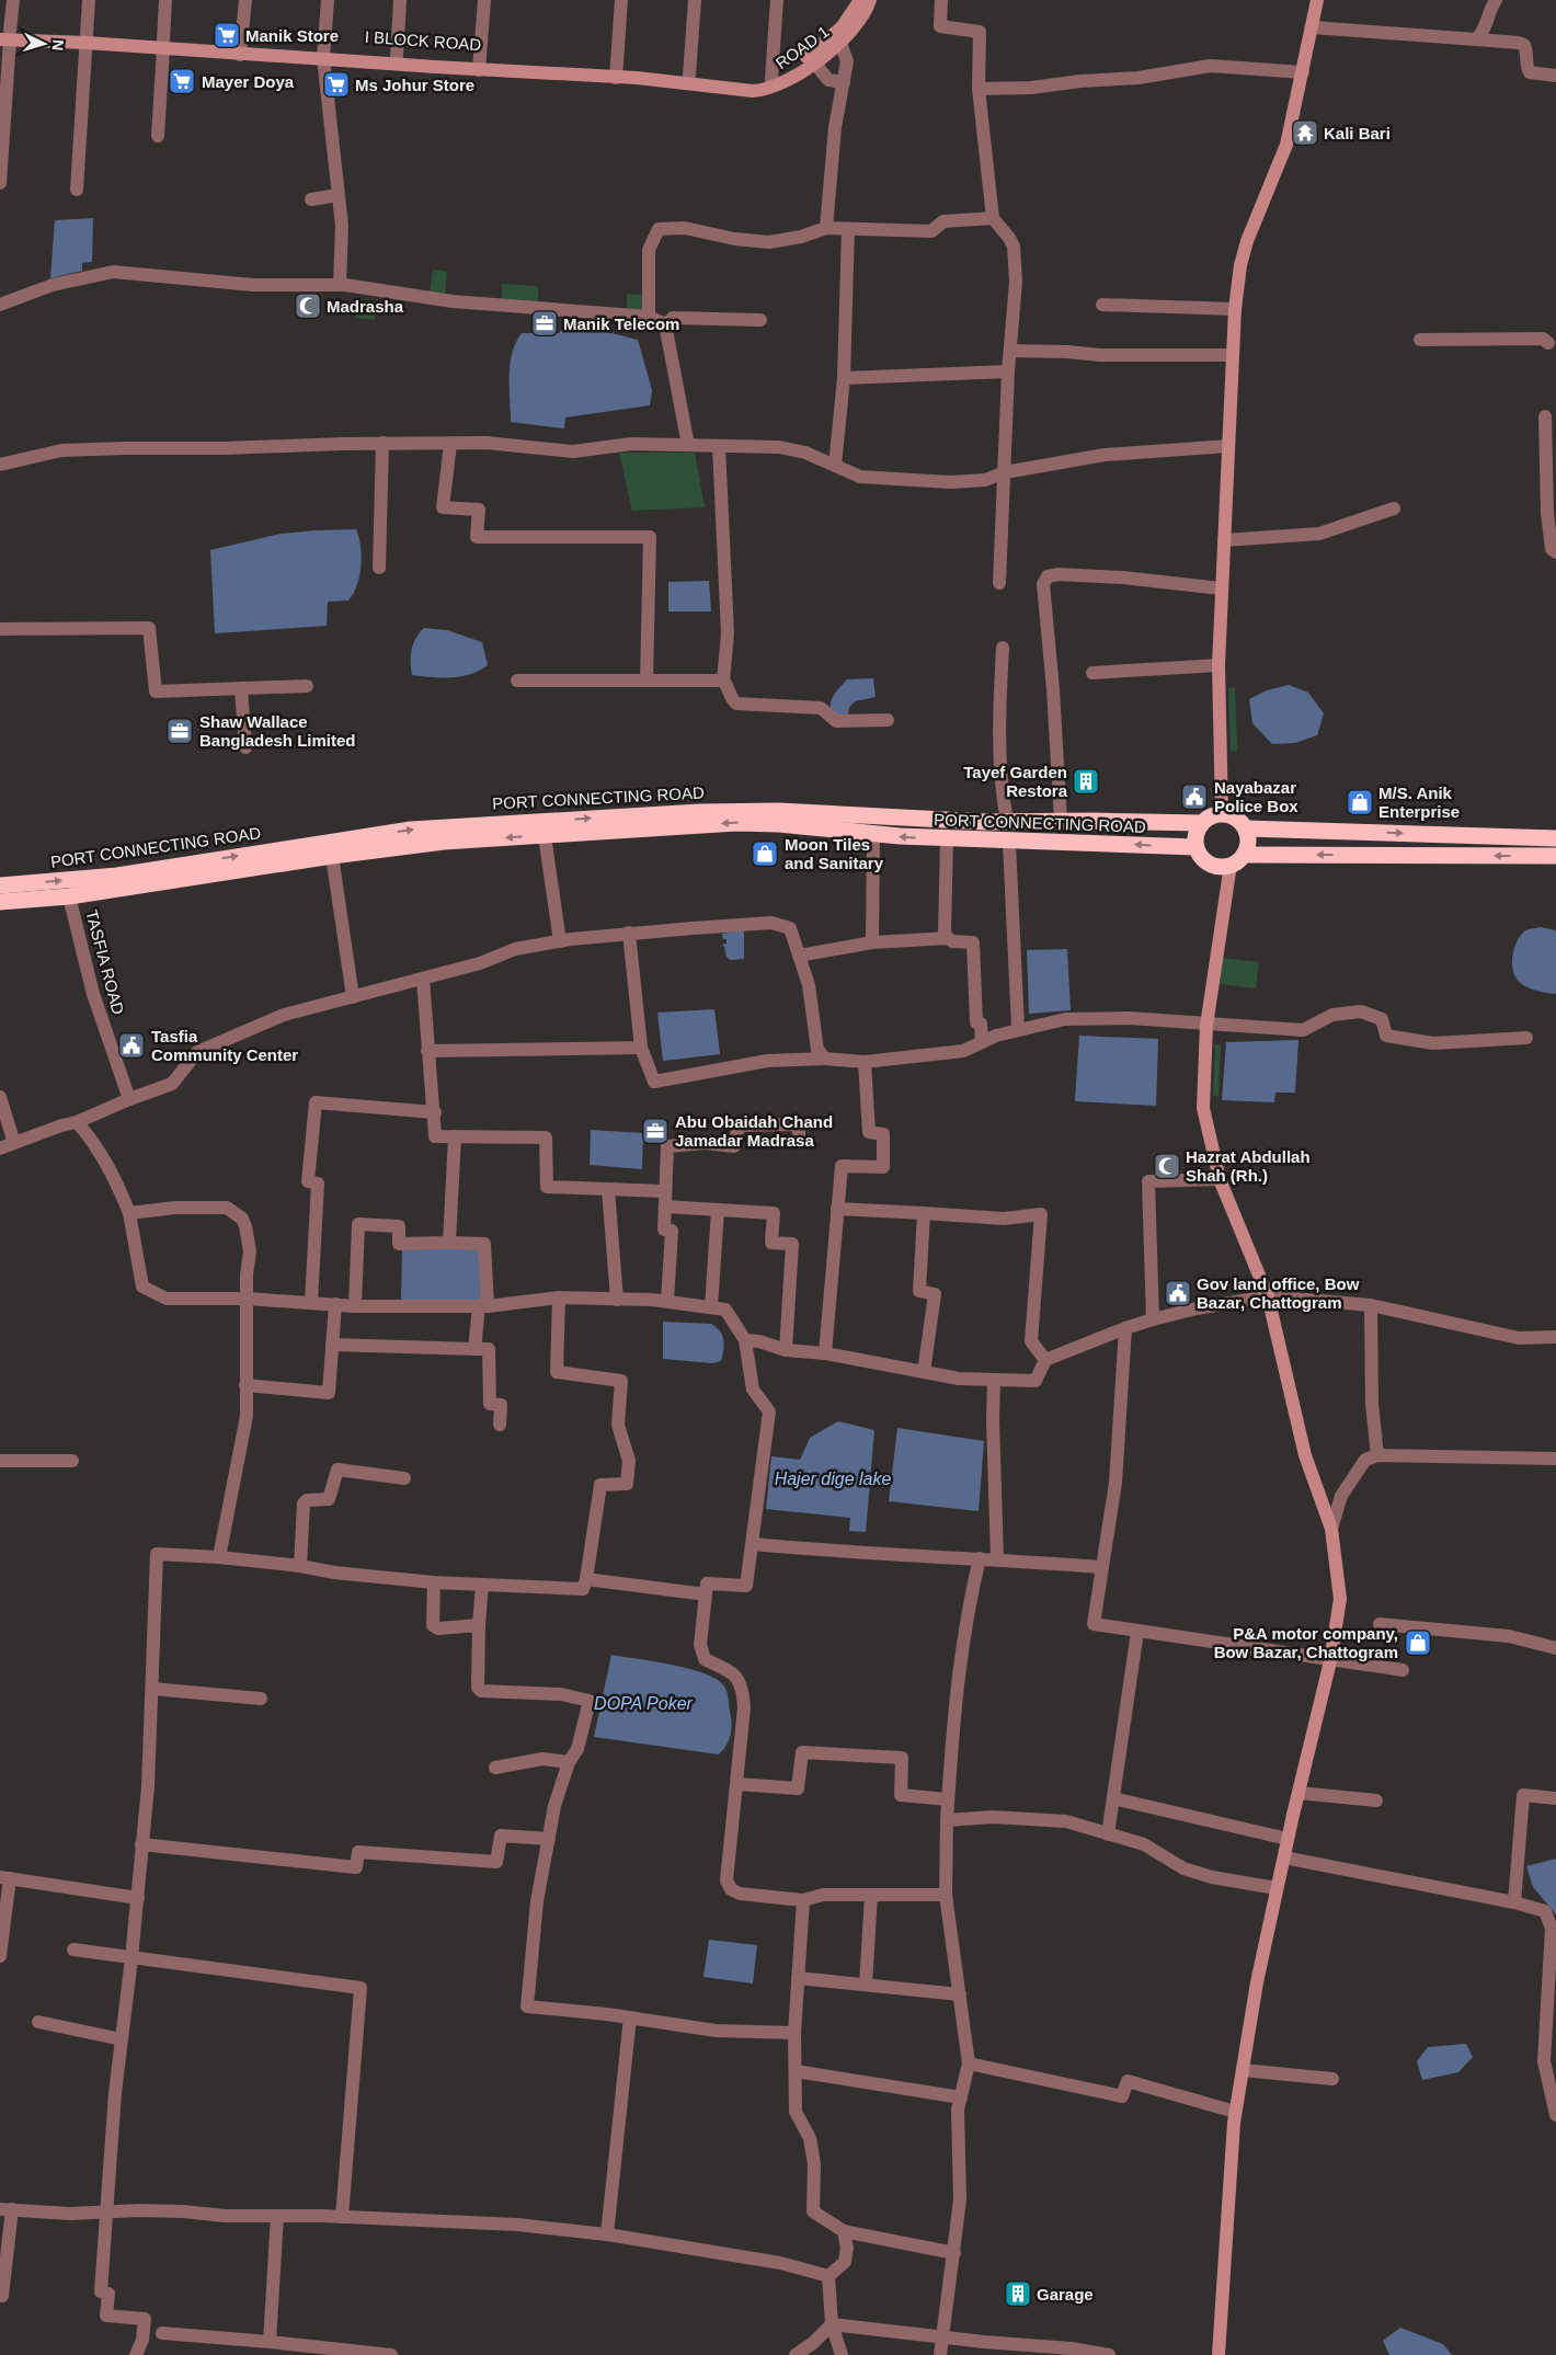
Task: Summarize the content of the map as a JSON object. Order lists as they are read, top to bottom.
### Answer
{
  "streets": {
    "highway": ["PORT CONNECTING ROAD"],
    "street": ["I BLOCK ROAD", "ROAD 1", "TASFIA ROAD"]
  },
  "crossings": [
    ["I BLOCK ROAD", "ROAD 1"],
    ["PORT CONNECTING ROAD", "TASFIA ROAD"]
  ],
  "water": ["Hajer dige lake", "DOPA Poker"],
  "places": {
    "supermarket": ["Manik Store", "Mayer Doya", "Ms Johur Store"],
    "temple": ["Kali Bari"],
    "mosque": ["Madrasha", "Hazrat Abdullah Shah (Rh.)"],
    "office": ["Manik Telecom", "Shaw Wallace Bangladesh Limited", "Abu Obaidah Chand Jamadar Madrasa"],
    "building": ["Tayef Garden Restora", "Garage"],
    "public building": ["Nayabazar Police Box", "Tasfia Community Center", "Gov land office, Bow Bazar, Chattogram"],
    "shop": ["M/S. Anik Enterprise", "Moon Tiles and Sanitary", "P&A motor company, Bow Bazar, Chattogram"]
  },
  "north": "right"
}
